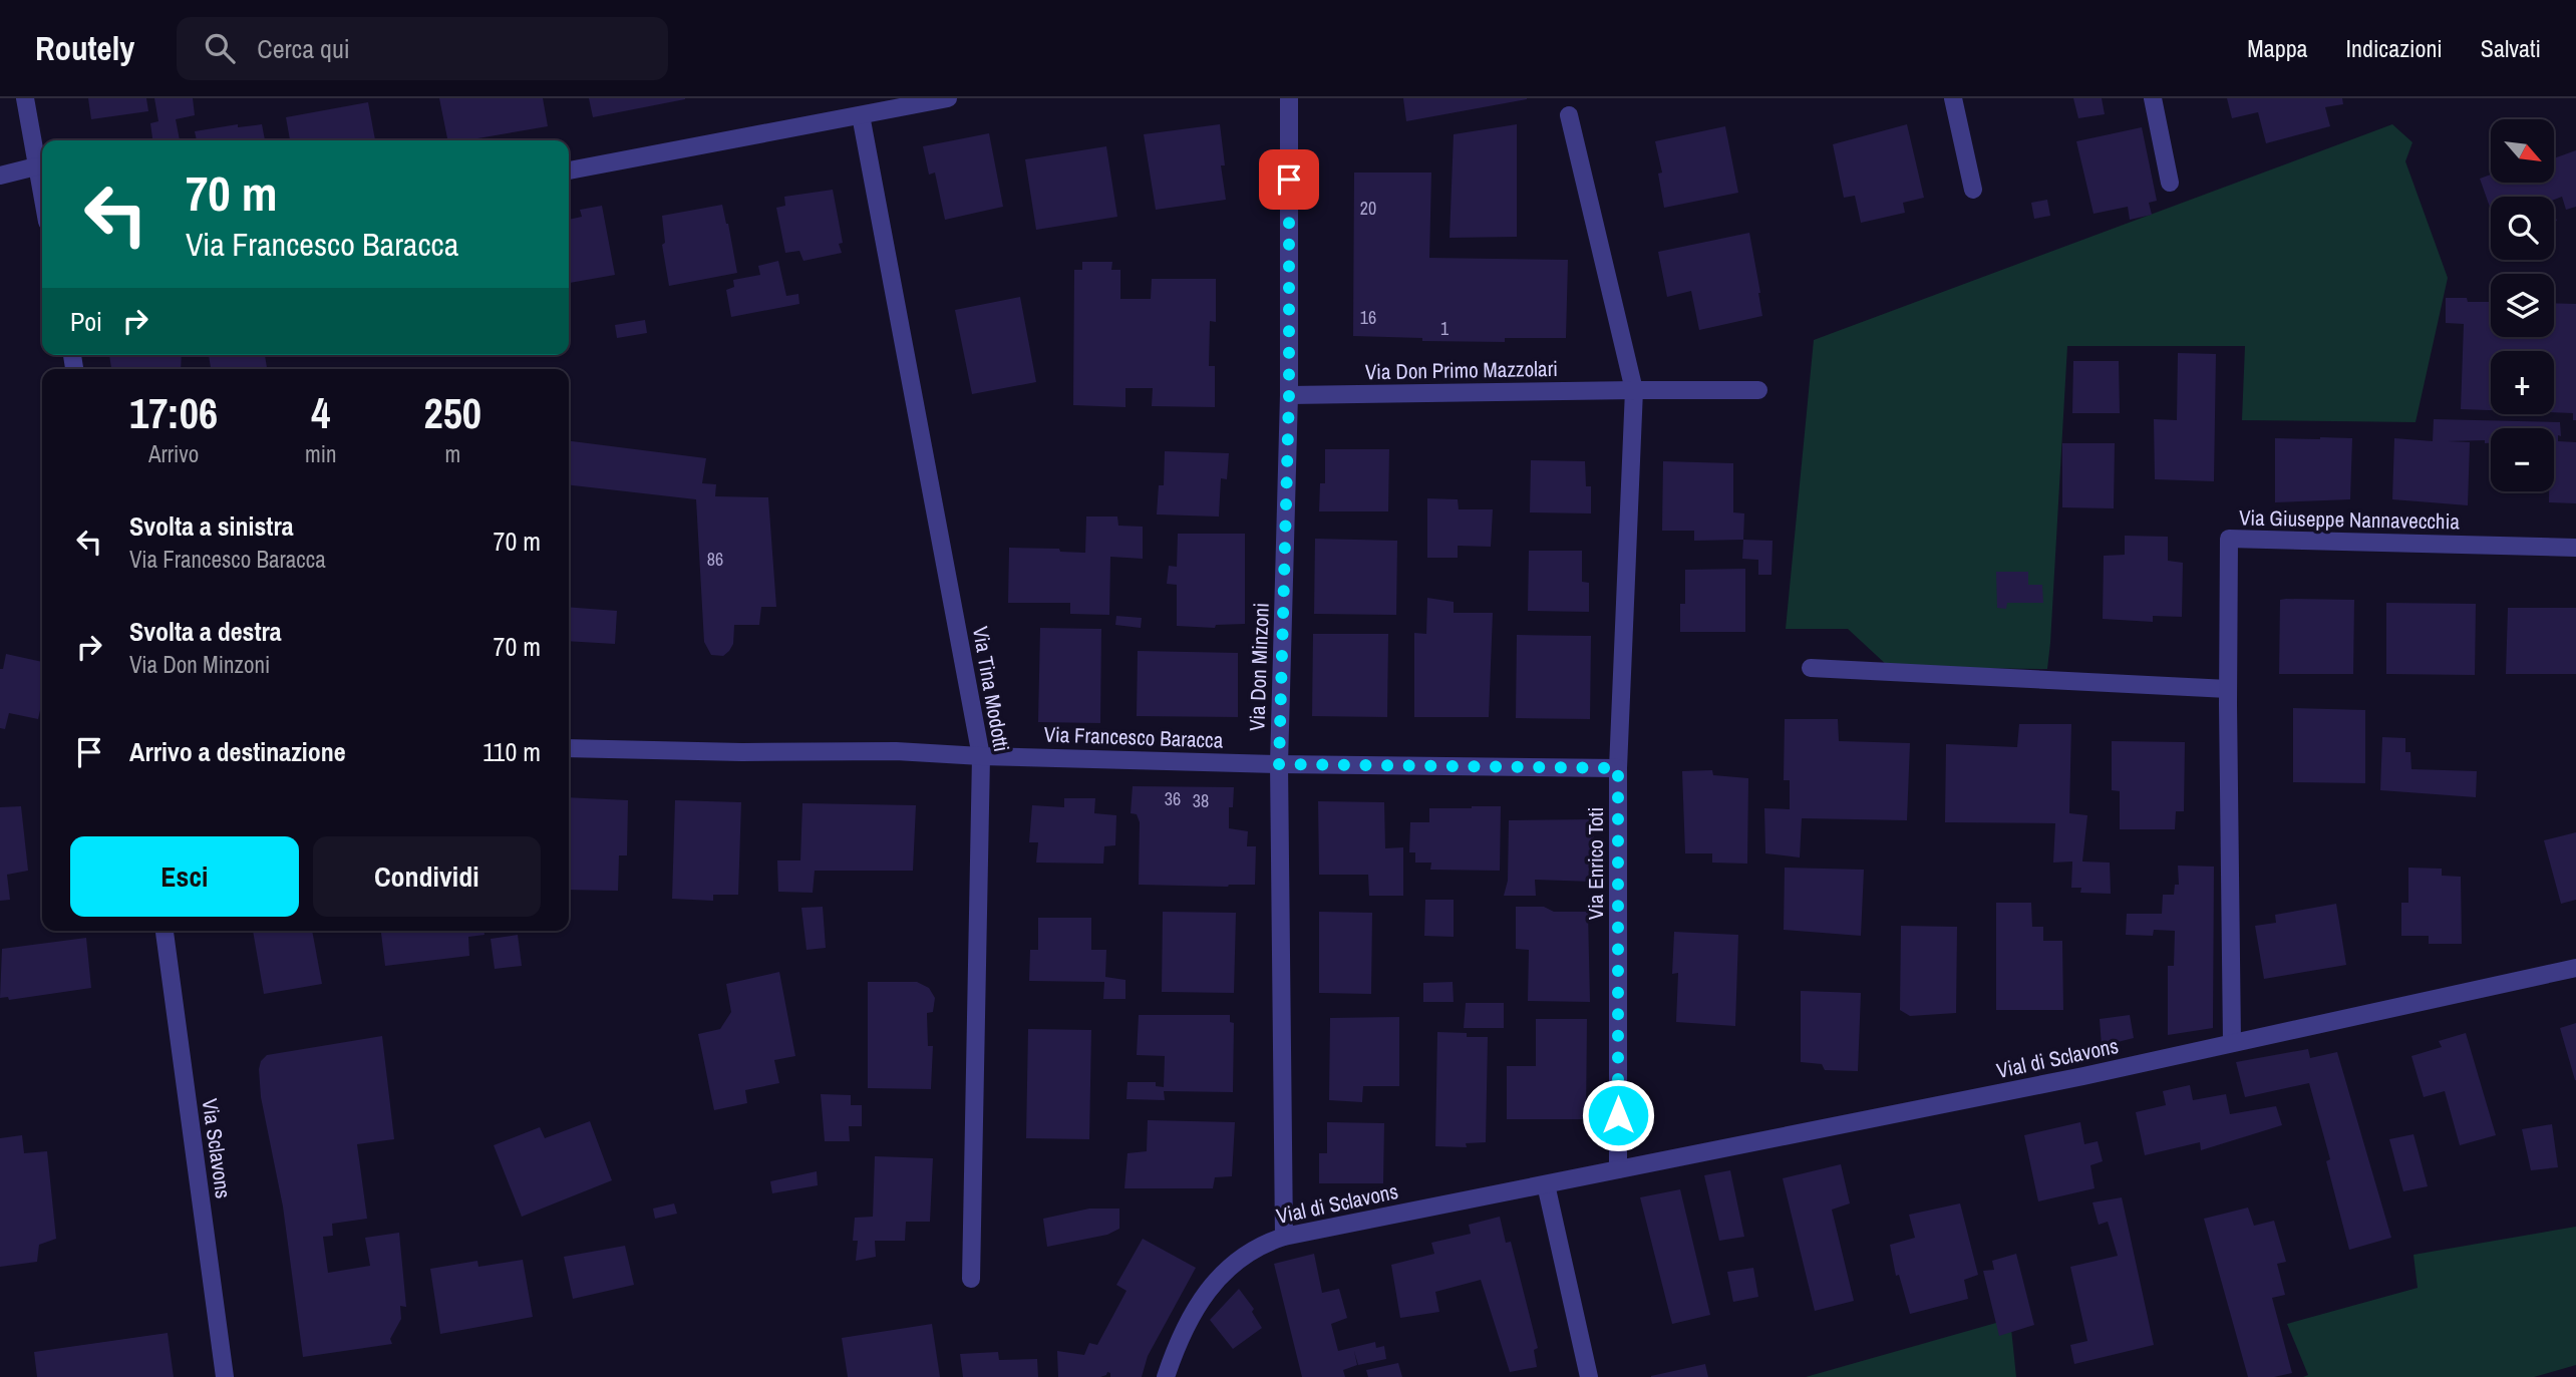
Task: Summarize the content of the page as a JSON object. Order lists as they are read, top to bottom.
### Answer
{
  "streets": {
    "street": [
      "Via Don Primo Mazzolari",
      "Via Giuseppe Nannavecchia",
      "Via Don Minzoni",
      "Via Tina Modotti",
      "Via Francesco Baracca",
      "Via Enrico Toti",
      "Vial di Sclavons",
      "Via Sclavons"
    ]
  },
  "crossings": [
    ["Via Don Primo Mazzolari", "Via Don Minzoni"],
    ["Via Don Primo Mazzolari", "Via Enrico Toti"],
    ["Via Giuseppe Nannavecchia", "Vial di Sclavons"],
    ["Via Don Minzoni", "Via Francesco Baracca"],
    ["Via Don Minzoni", "Vial di Sclavons"],
    ["Via Tina Modotti", "Via Francesco Baracca"],
    ["Via Francesco Baracca", "Via Enrico Toti"],
    ["Via Enrico Toti", "Vial di Sclavons"]
  ],
  "house_numbers": [
    "20",
    "16",
    "1",
    "86",
    "36",
    "38"
  ],
  "north": "bottom right",
  "page": {
    "header": "Routely",
    "search": "Cerca qui",
    "nav": ["Mappa", "Indicazioni", "Salvati"],
    "map_buttons": ["+", "−"],
    "turn": ["70 m", "Via Francesco Baracca"],
    "then": "Poi",
    "eta": [
      "17:06",
      "Arrivo",
      "4",
      "min",
      "250",
      "m"
    ],
    "list": [
      {
        "name": "Svolta a sinistra",
        "note": "Via Francesco Baracca",
        "value": "70 m"
      },
      {
        "name": "Svolta a destra",
        "note": "Via Don Minzoni",
        "value": "70 m"
      },
      {
        "name": "Arrivo a destinazione",
        "value": "110 m"
      }
    ],
    "buttons": ["Esci", "Condividi"]
  }
}
